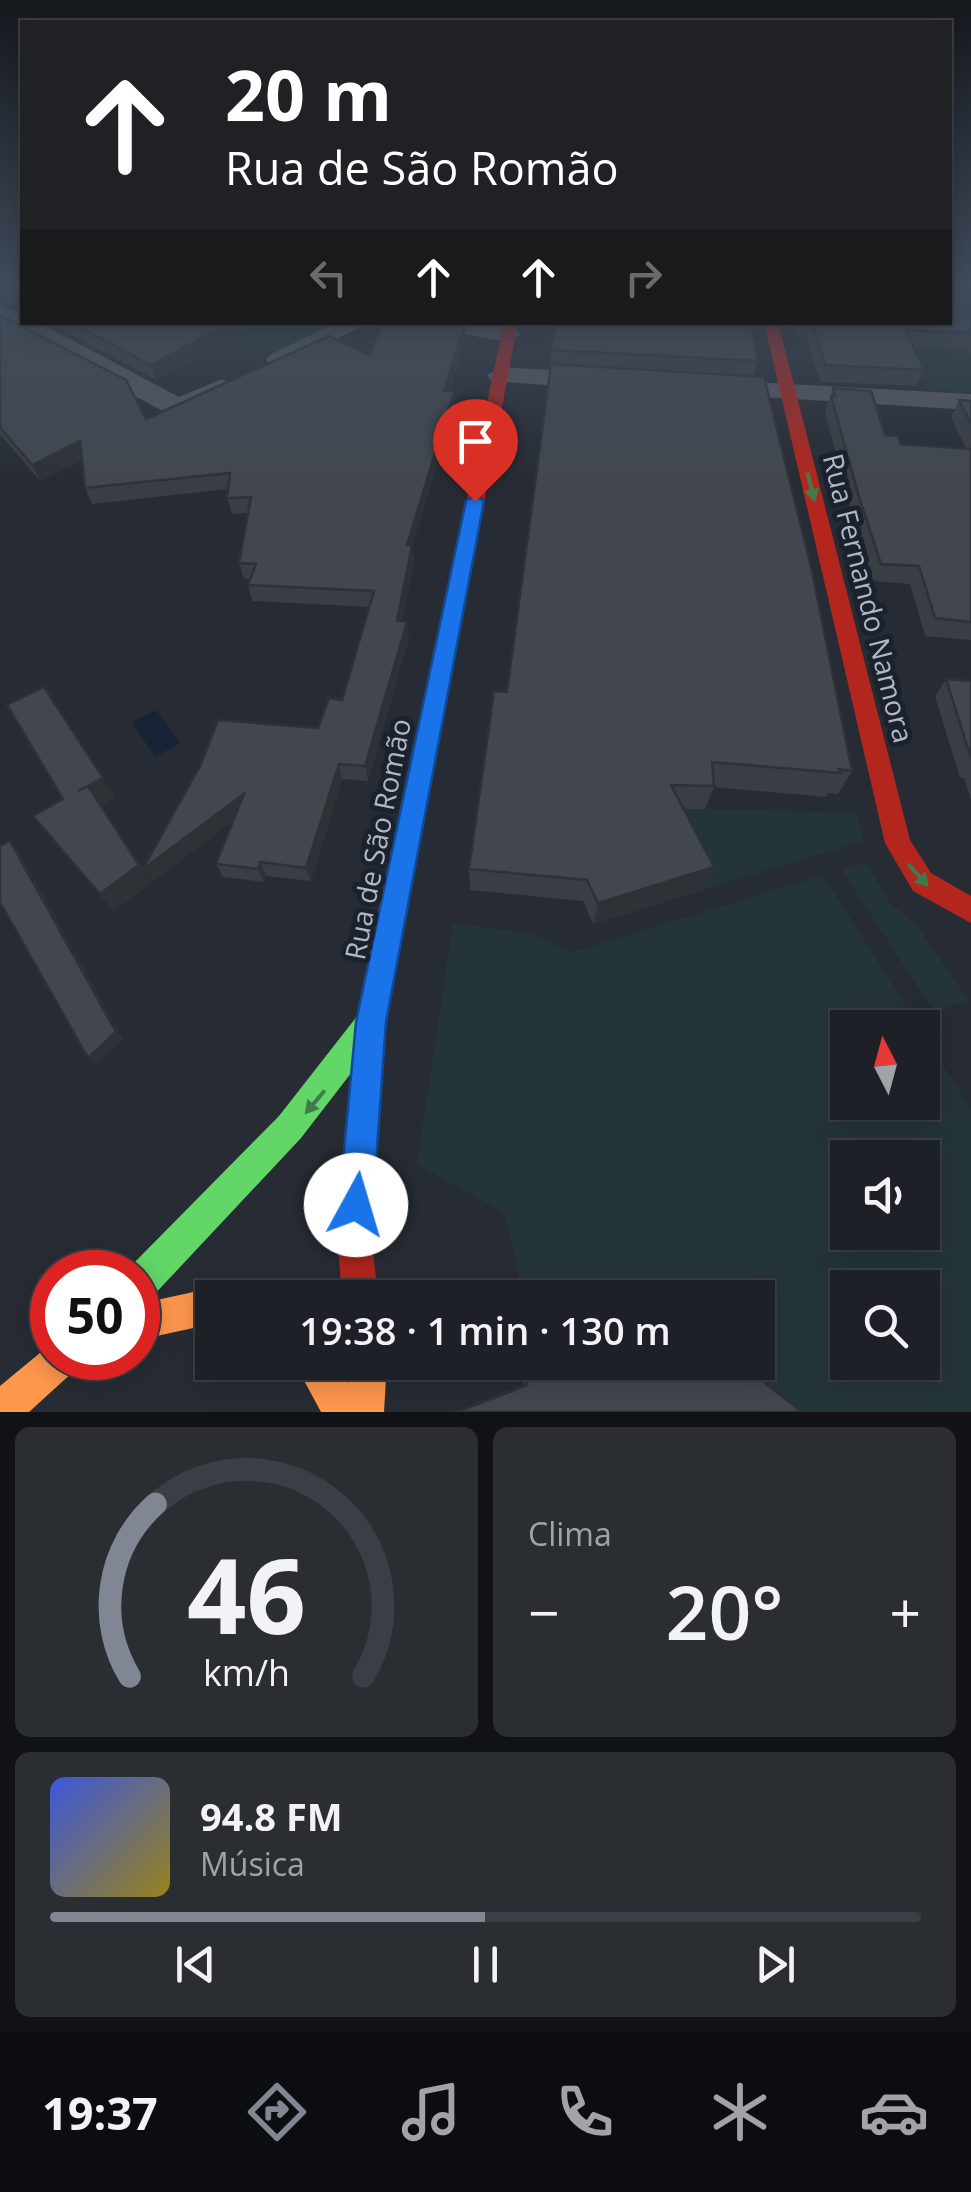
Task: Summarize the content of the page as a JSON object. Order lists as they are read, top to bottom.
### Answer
{
  "streets": {
    "main road": ["Rua Fernando Namora", "Rua de São Romão"]
  },
  "one_way": ["Rua Fernando Namora"],
  "north": "top",
  "page": {
    "turn": ["20 m", "Rua de São Romão"],
    "limit": "50",
    "trip": "19:38 · 1 min · 130 m",
    "tile": "Clima",
    "heat": ["−", "20°", "+"],
    "song": ["94.8 FM", "Música"],
    "tabs": "19:37",
    "gauge": ["46", "km/h"]
  }
}
